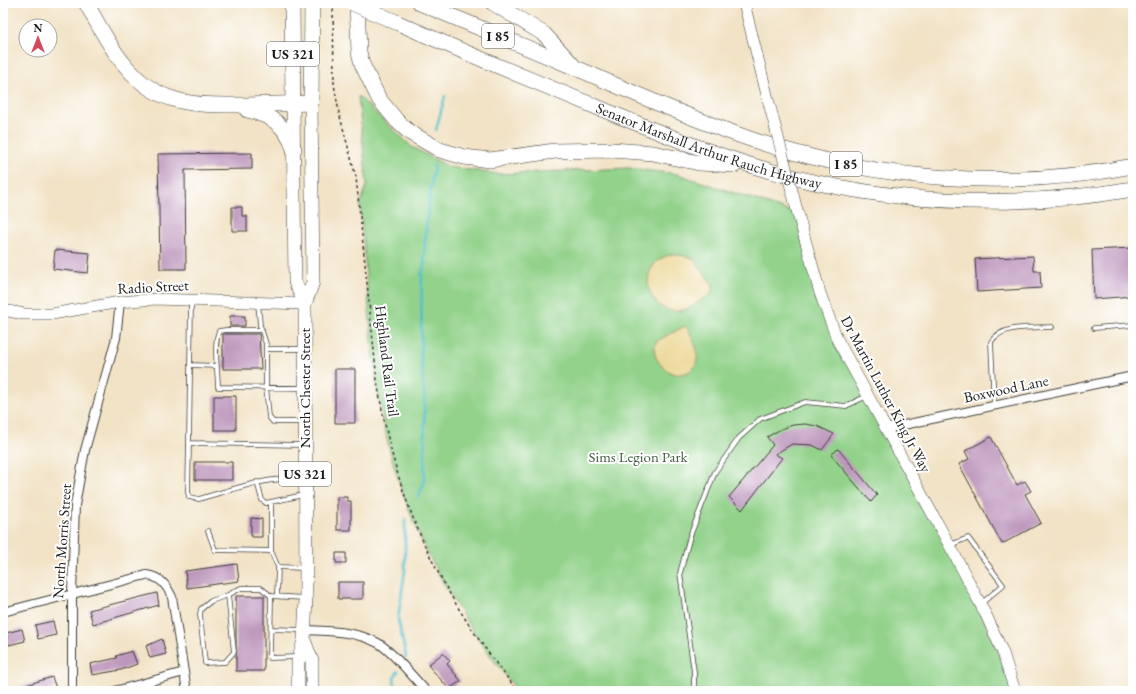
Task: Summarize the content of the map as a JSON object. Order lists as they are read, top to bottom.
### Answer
{
  "streets": {
    "highway": [
      "I 85",
      "US 321",
      "Senator Marshall Arthur Rauch Highway",
      "North Chester Street"
    ],
    "main road": ["Radio Street", "Dr Martin Luther King Jr Way"],
    "street": ["Boxwood Lane", "North Morris Street"],
    "path": ["Highland Rail Trail"]
  },
  "crossings": [
    ["Radio Street", "North Chester Street"],
    ["Radio Street", "North Morris Street"],
    ["Boxwood Lane", "Dr Martin Luther King Jr Way"]
  ],
  "parks": ["Sims Legion Park"],
  "north": "top"
}
